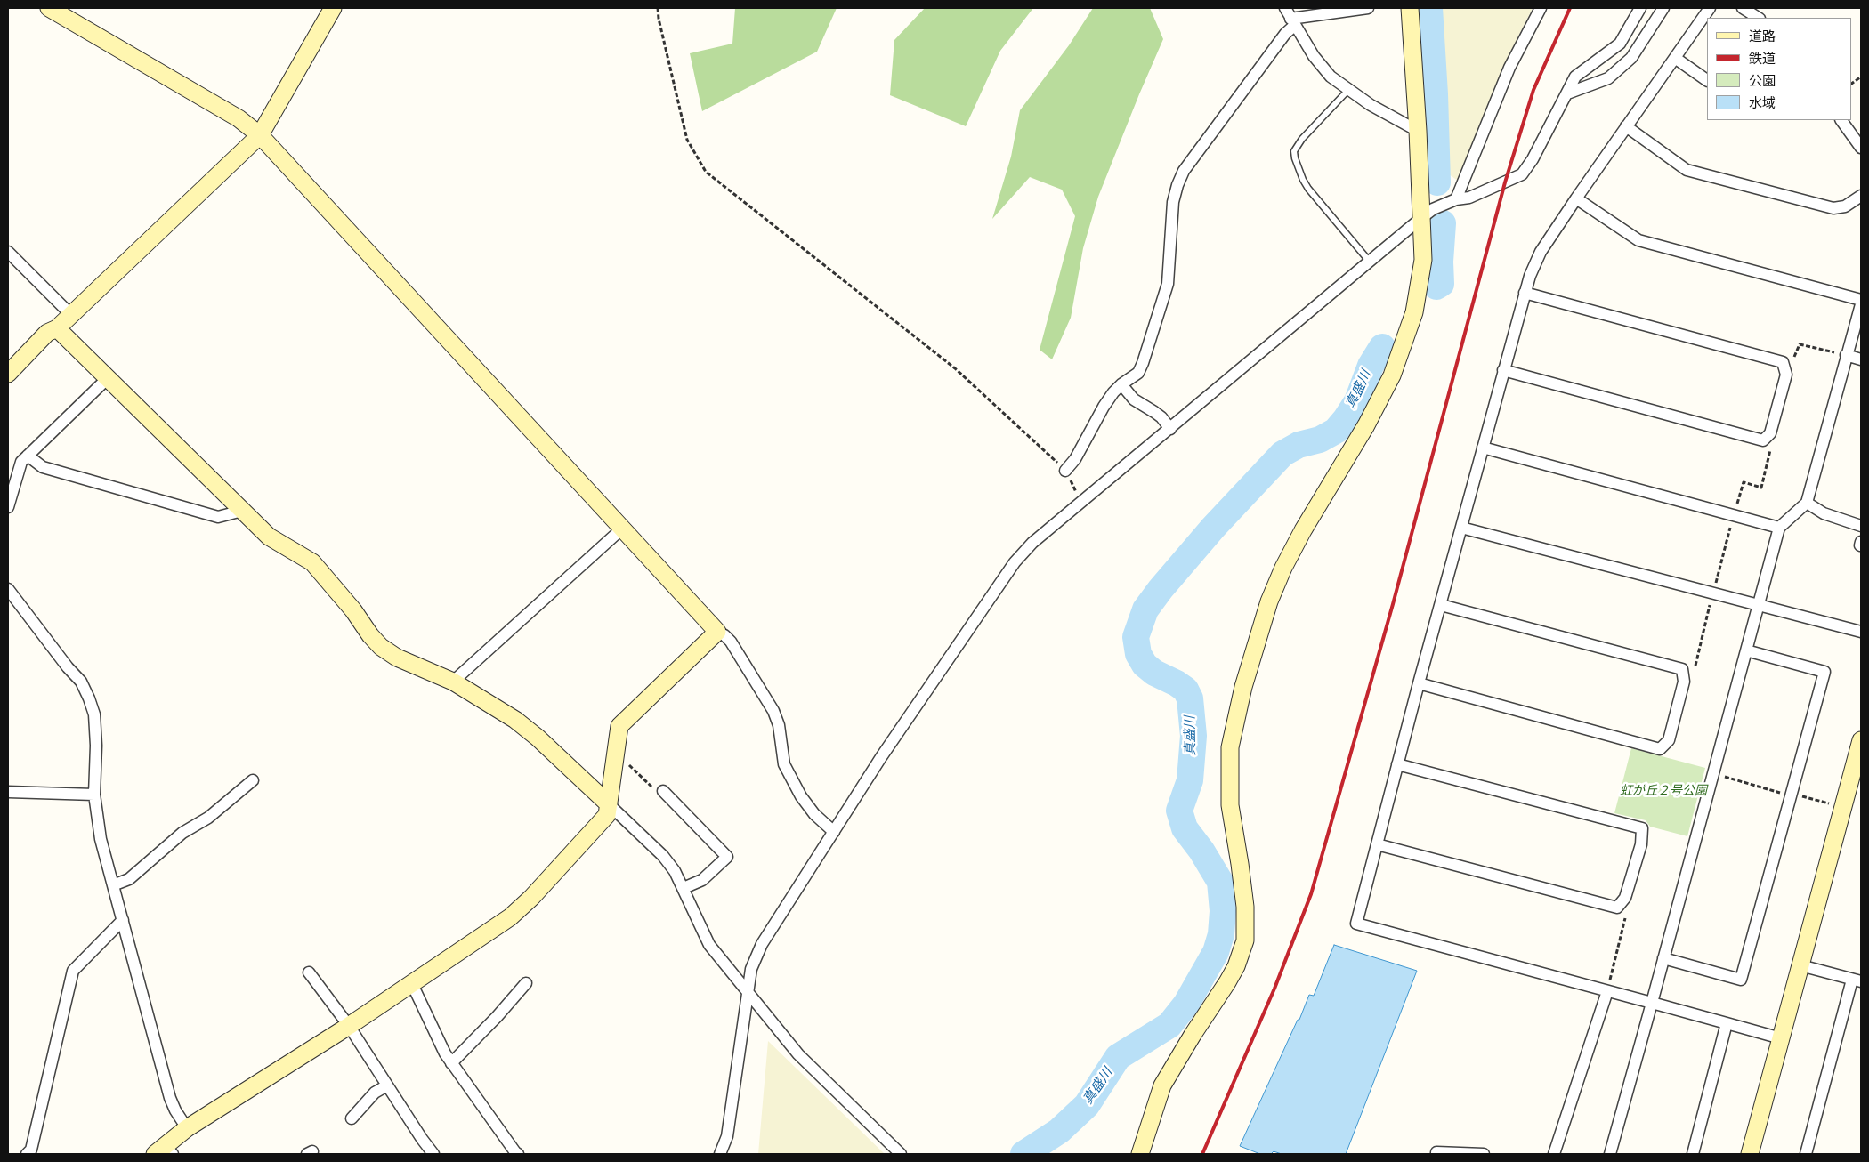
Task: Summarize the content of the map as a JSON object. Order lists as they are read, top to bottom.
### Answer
{
  "water": ["真盛川"],
  "parks": ["虹が丘２号公園"],
  "legend": [
    "道路",
    "鉄道",
    "公園",
    "水域"
  ]
}
